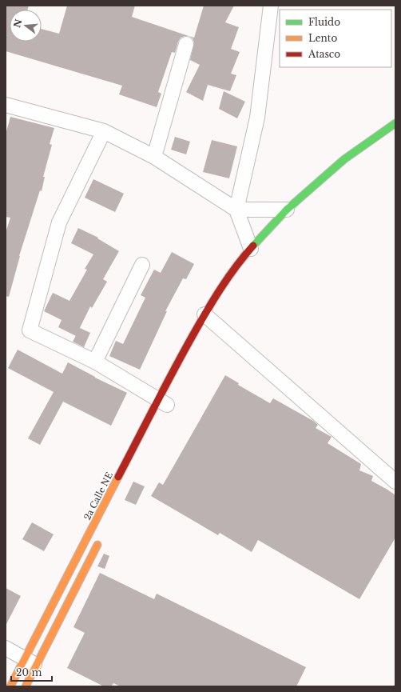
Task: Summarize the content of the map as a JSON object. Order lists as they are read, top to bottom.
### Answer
{
  "streets": {
    "main road": ["2a Calle NE"]
  },
  "legend": ["Fluido", "Lento", "Atasco"],
  "scale_bar": "20 m",
  "north": "left"
}
